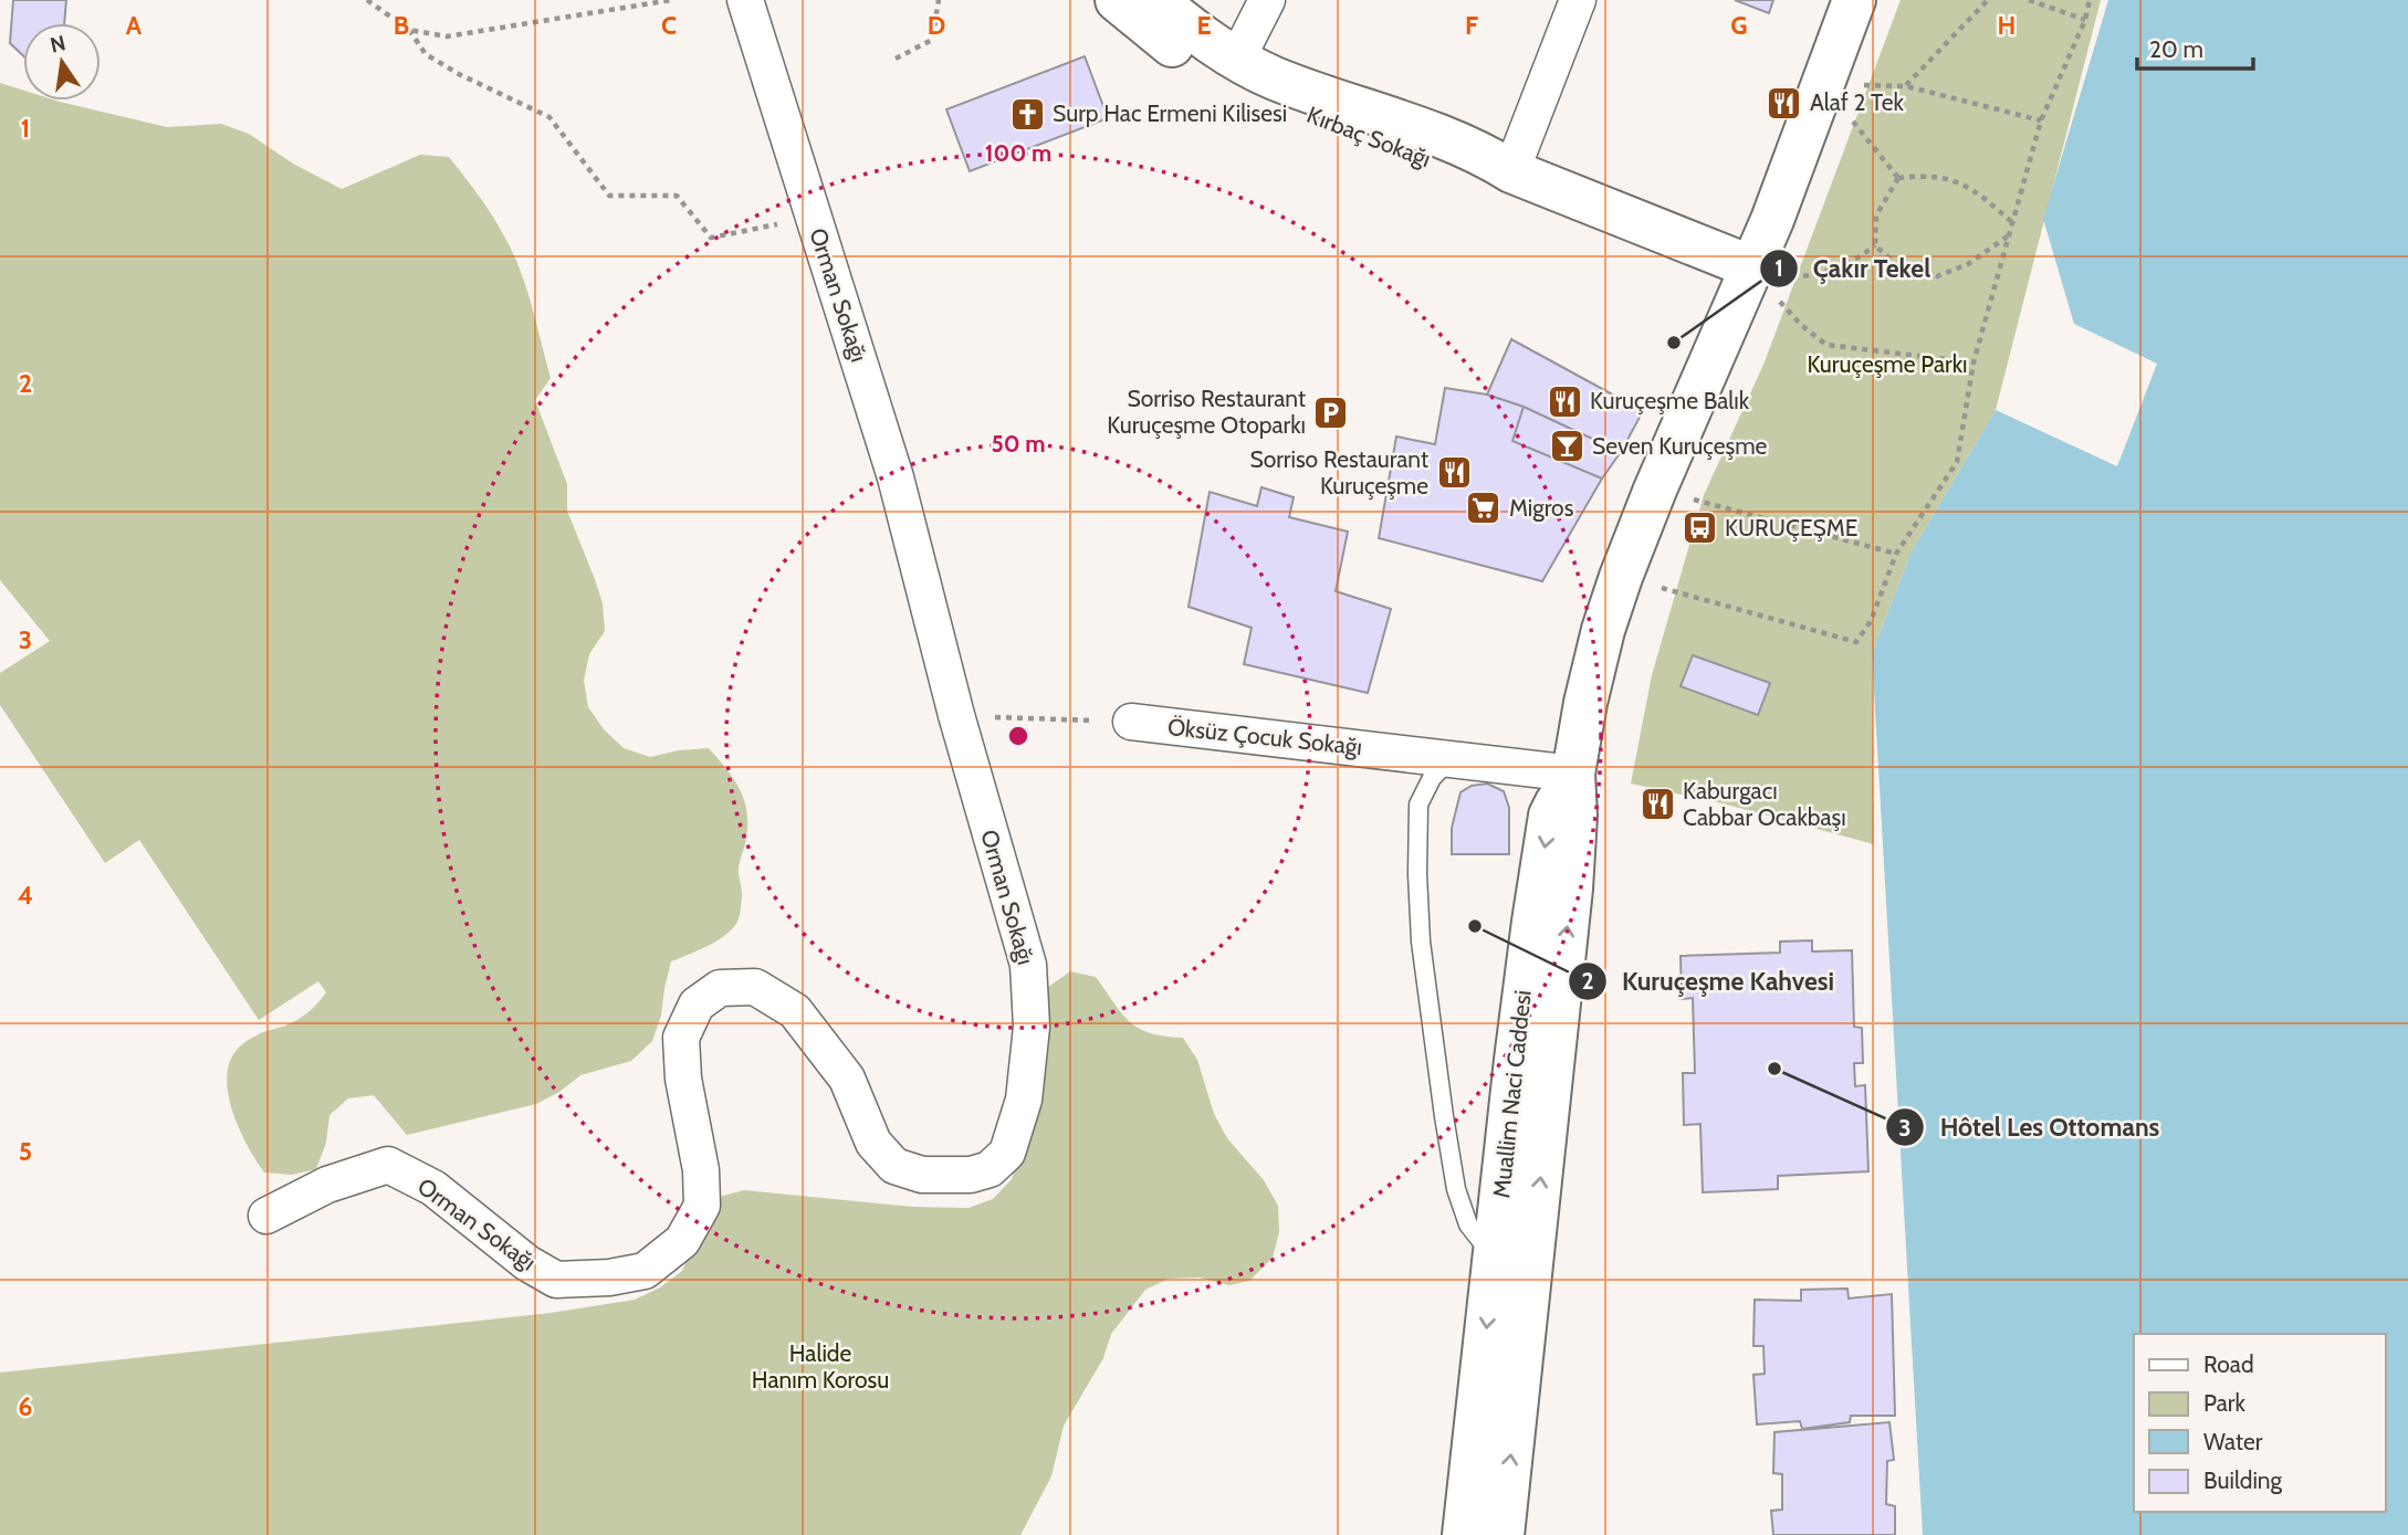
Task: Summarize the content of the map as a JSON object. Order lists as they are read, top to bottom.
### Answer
{
  "streets": {
    "main road": ["Kırbaç Sokağı", "Muallim Naci Caddesi"],
    "street": ["Orman Sokağı", "Öksüz Çocuk Sokağı"]
  },
  "crossings": [
    ["Kırbaç Sokağı", "Muallim Naci Caddesi"],
    ["Öksüz Çocuk Sokağı", "Muallim Naci Caddesi"]
  ],
  "parks": ["Kuruçeşme Parkı", "Halide Hanım Korosu"],
  "places": {
    "restaurant": [
      "Alaf 2 Tek",
      "Kuruçeşme Balık",
      "Sorriso Restaurant Kuruçeşme",
      "Kaburgacı Cabbar Ocakbaşı"
    ],
    "church": ["Surp Hac Ermeni Kilisesi"],
    "other": ["Çakır Tekel", "Kuruçeşme Kahvesi", "Hôtel Les Ottomans"],
    "parking": ["Sorriso Restaurant Kuruçeşme Otoparkı"],
    "bar": ["Seven Kuruçeşme"],
    "supermarket": ["Migros"],
    "bus stop": ["KURUÇEŞME"]
  },
  "legend": [
    "Road",
    "Park",
    "Water",
    "Building"
  ],
  "scale_bar": "20 m",
  "north": "top",
  "grid": {
    "columns": [
      "A",
      "B",
      "C",
      "D",
      "E",
      "F",
      "G",
      "H"
    ],
    "rows": [
      "1",
      "2",
      "3",
      "4",
      "5",
      "6"
    ]
  },
  "rings": ["100 m", "50 m"]
}
